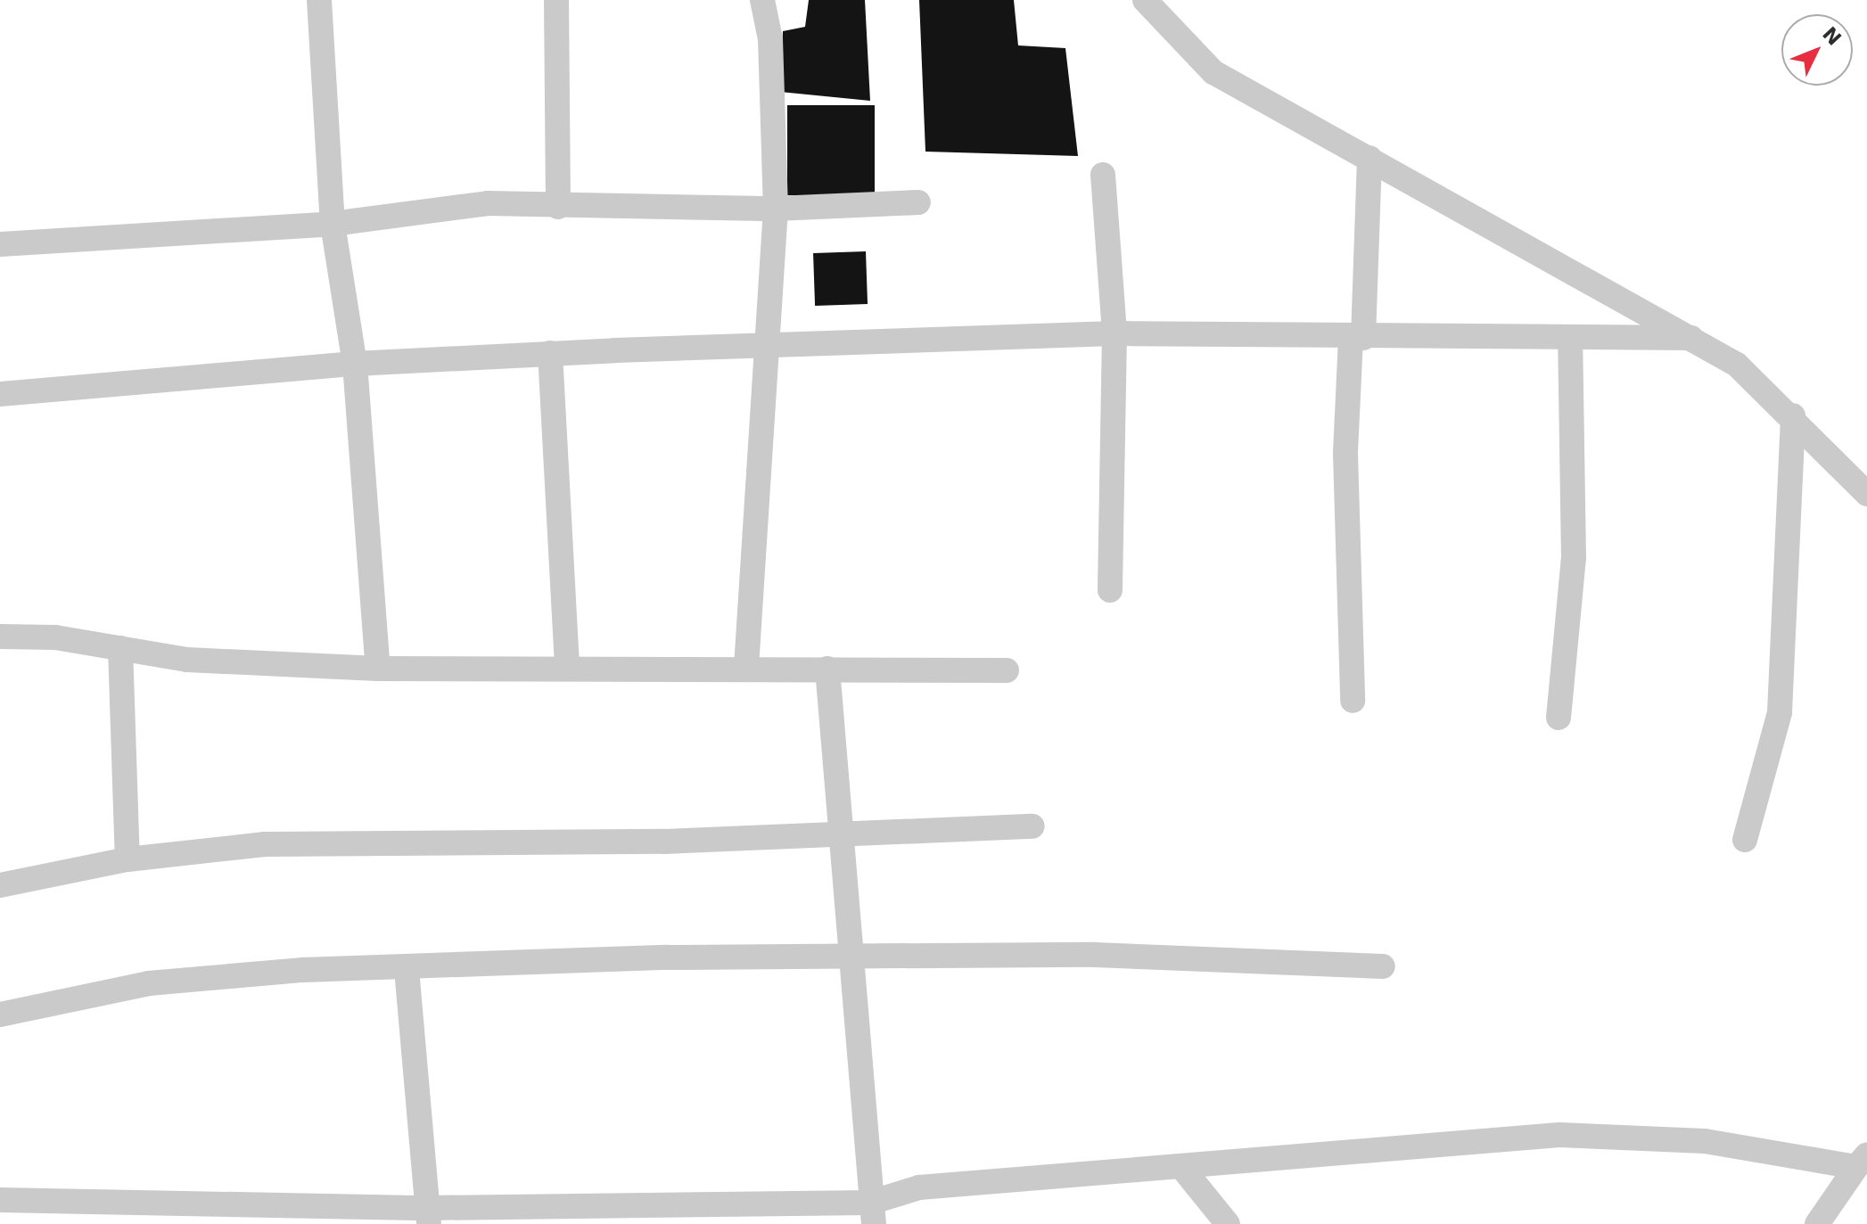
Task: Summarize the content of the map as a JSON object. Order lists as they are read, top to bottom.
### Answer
{
  "north": "top right"
}
